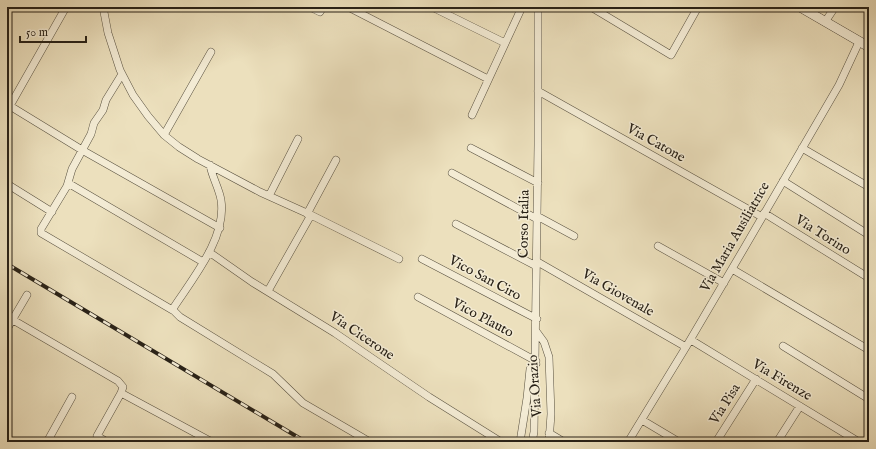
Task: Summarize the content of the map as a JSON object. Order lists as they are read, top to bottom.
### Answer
{
  "streets": {
    "street": [
      "Via Catone",
      "Corso Italia",
      "Via Torino",
      "Via Maria Ausiliatrice",
      "Vico San Ciro",
      "Via Giovenale",
      "Vico Plauto",
      "Via Cicerone",
      "Via Firenze",
      "Via Orazio",
      "Via Pisa"
    ]
  },
  "crossings": [
    ["Via Catone", "Corso Italia"],
    ["Via Catone", "Via Torino"],
    ["Via Catone", "Via Maria Ausiliatrice"],
    ["Corso Italia", "Vico San Ciro"],
    ["Corso Italia", "Via Giovenale"],
    ["Corso Italia", "Vico Plauto"],
    ["Corso Italia", "Via Orazio"],
    ["Via Torino", "Via Maria Ausiliatrice"],
    ["Via Maria Ausiliatrice", "Via Giovenale"],
    ["Via Maria Ausiliatrice", "Via Firenze"],
    ["Via Firenze", "Via Pisa"]
  ],
  "scale_bar": "50 m"
}
